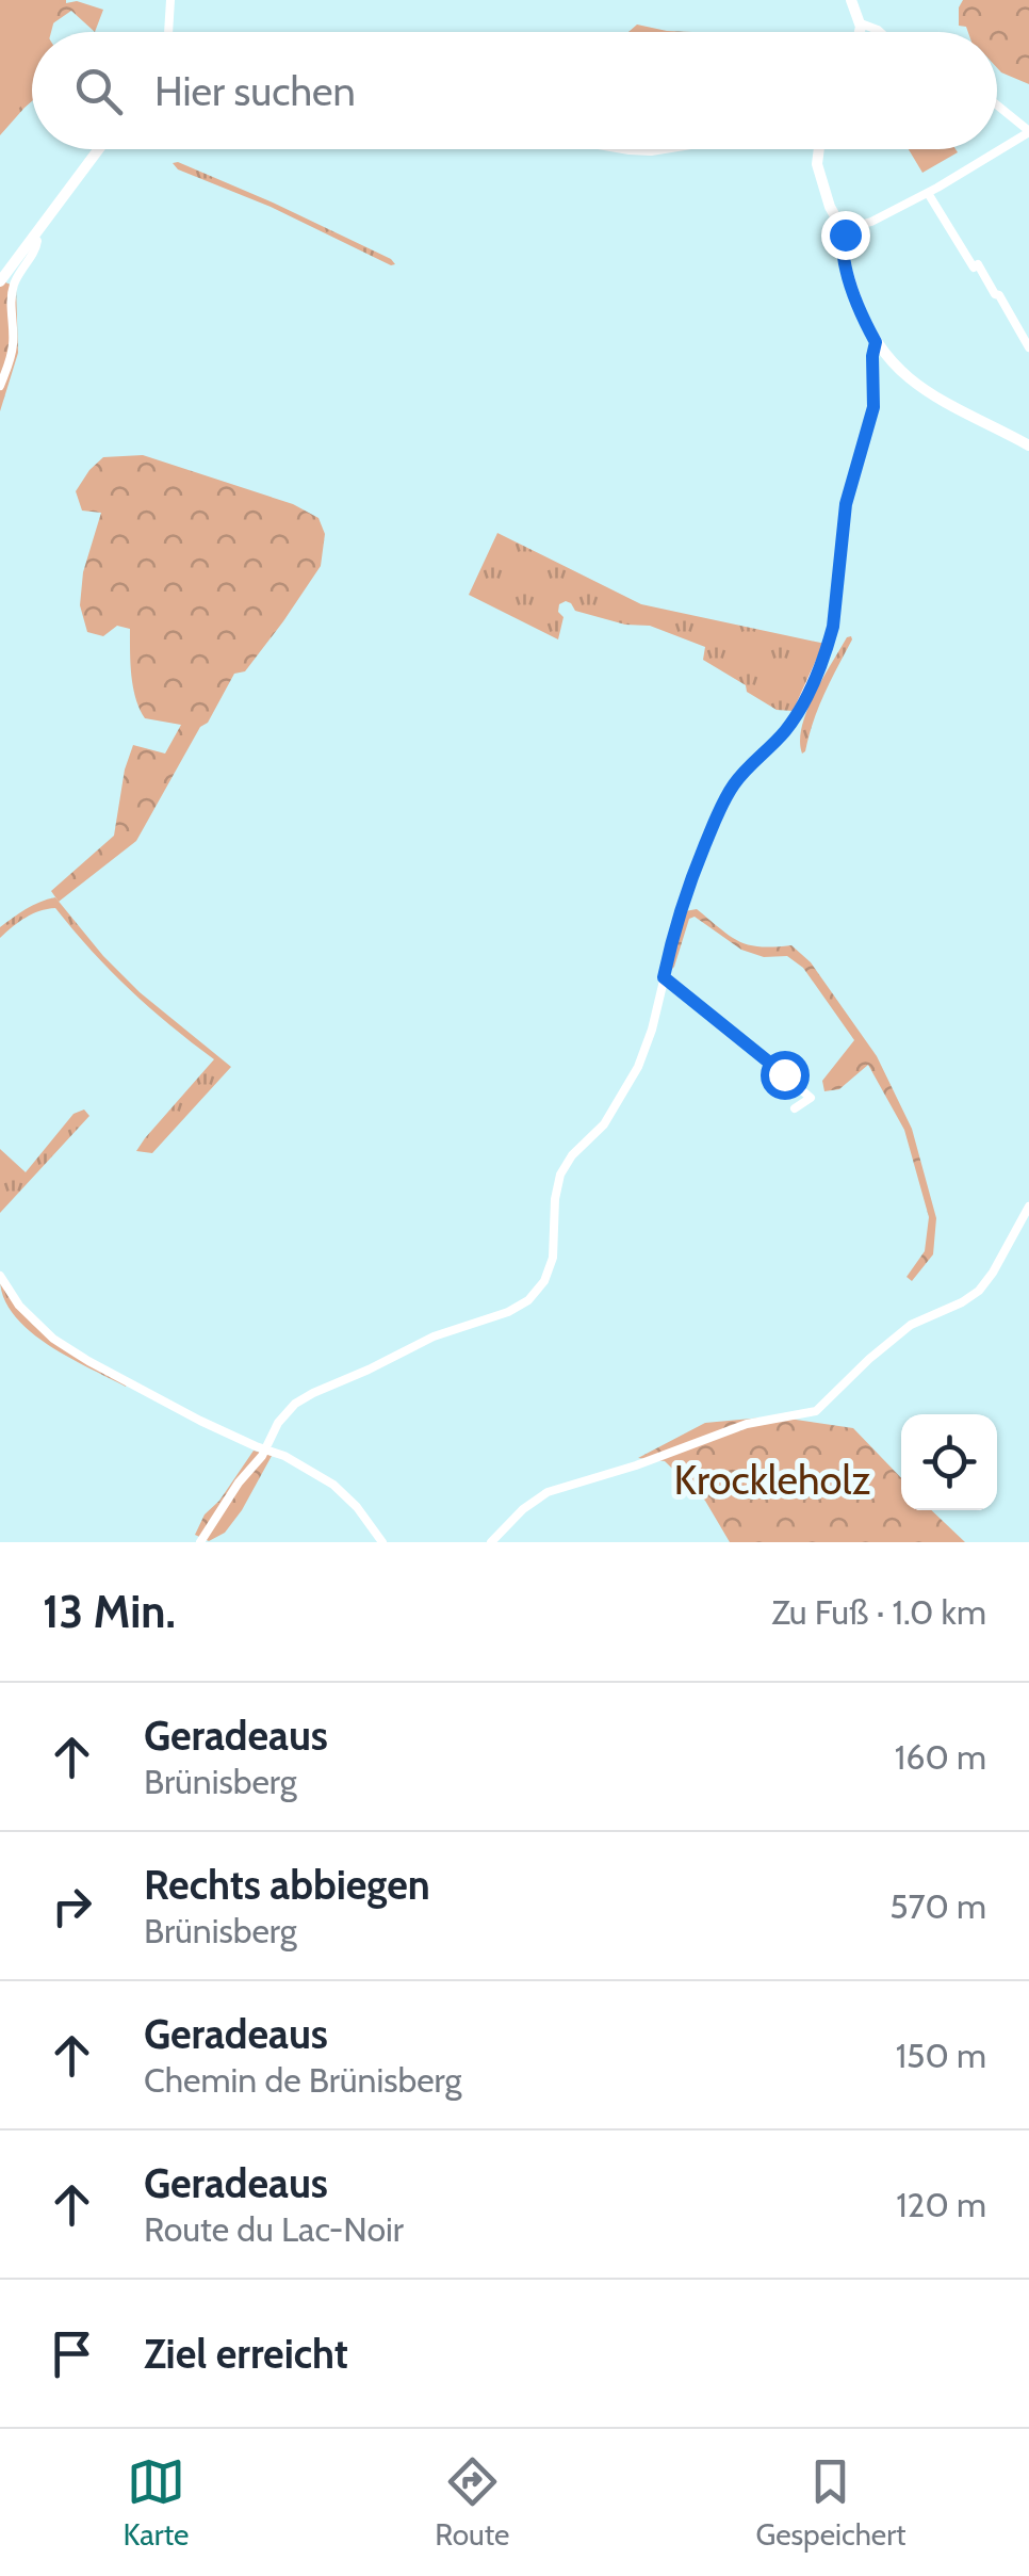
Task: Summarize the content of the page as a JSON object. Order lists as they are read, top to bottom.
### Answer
{
  "parks": ["Krockleholz"],
  "page": {
    "search": "Hier suchen",
    "heading": ["13 Min.", "Zu Fuß · 1.0 km"],
    "list": [
      ["Geradeaus", "Brünisberg", "160 m"],
      ["Rechts abbiegen", "Brünisberg", "570 m"],
      ["Geradeaus", "Chemin de Brünisberg", "150 m"],
      ["Geradeaus", "Route du Lac-Noir", "120 m"],
      "Ziel erreicht"
    ],
    "nav": ["Karte", "Route", "Gespeichert"]
  }
}
